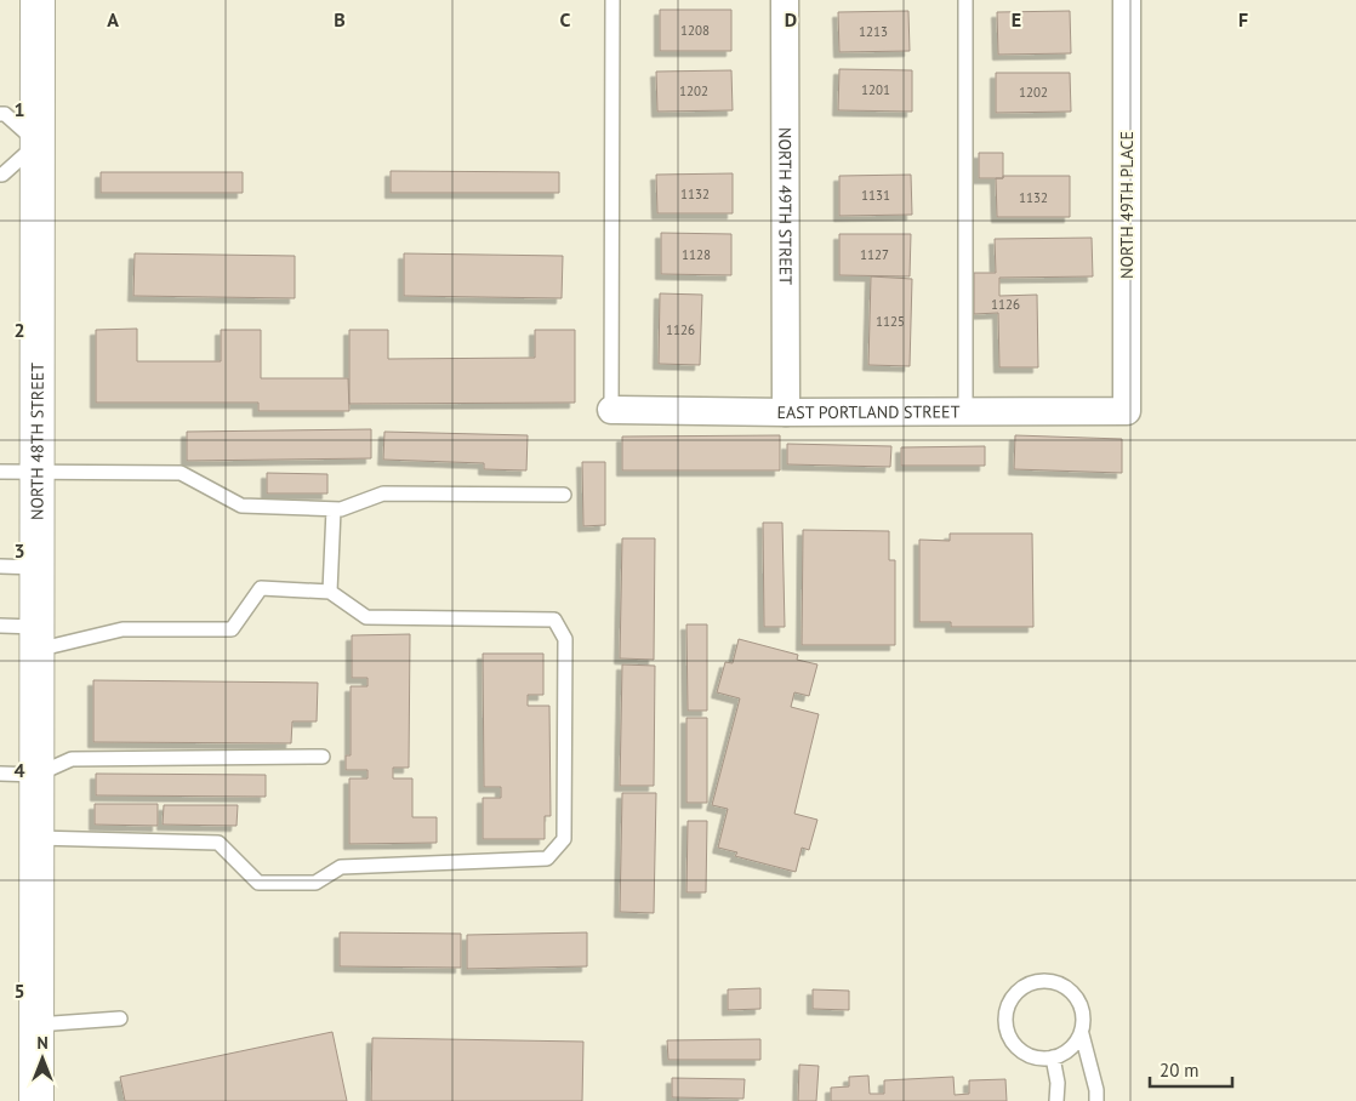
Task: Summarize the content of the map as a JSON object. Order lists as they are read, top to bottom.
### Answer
{
  "streets": {
    "street": [
      "NORTH 49TH PLACE",
      "NORTH 49TH STREET",
      "EAST PORTLAND STREET",
      "NORTH 48TH STREET"
    ]
  },
  "crossings": [
    ["NORTH 49TH PLACE", "EAST PORTLAND STREET"],
    ["NORTH 49TH STREET", "EAST PORTLAND STREET"]
  ],
  "house_numbers": [
    "1208",
    "1213",
    "1201",
    "1202",
    "1202",
    "1132",
    "1131",
    "1132",
    "1128",
    "1127",
    "1126",
    "1125",
    "1126"
  ],
  "scale_bar": "20 m",
  "north": "top",
  "grid": {
    "columns": [
      "A",
      "B",
      "C",
      "D",
      "E",
      "F"
    ],
    "rows": [
      "1",
      "2",
      "3",
      "4",
      "5"
    ]
  }
}
